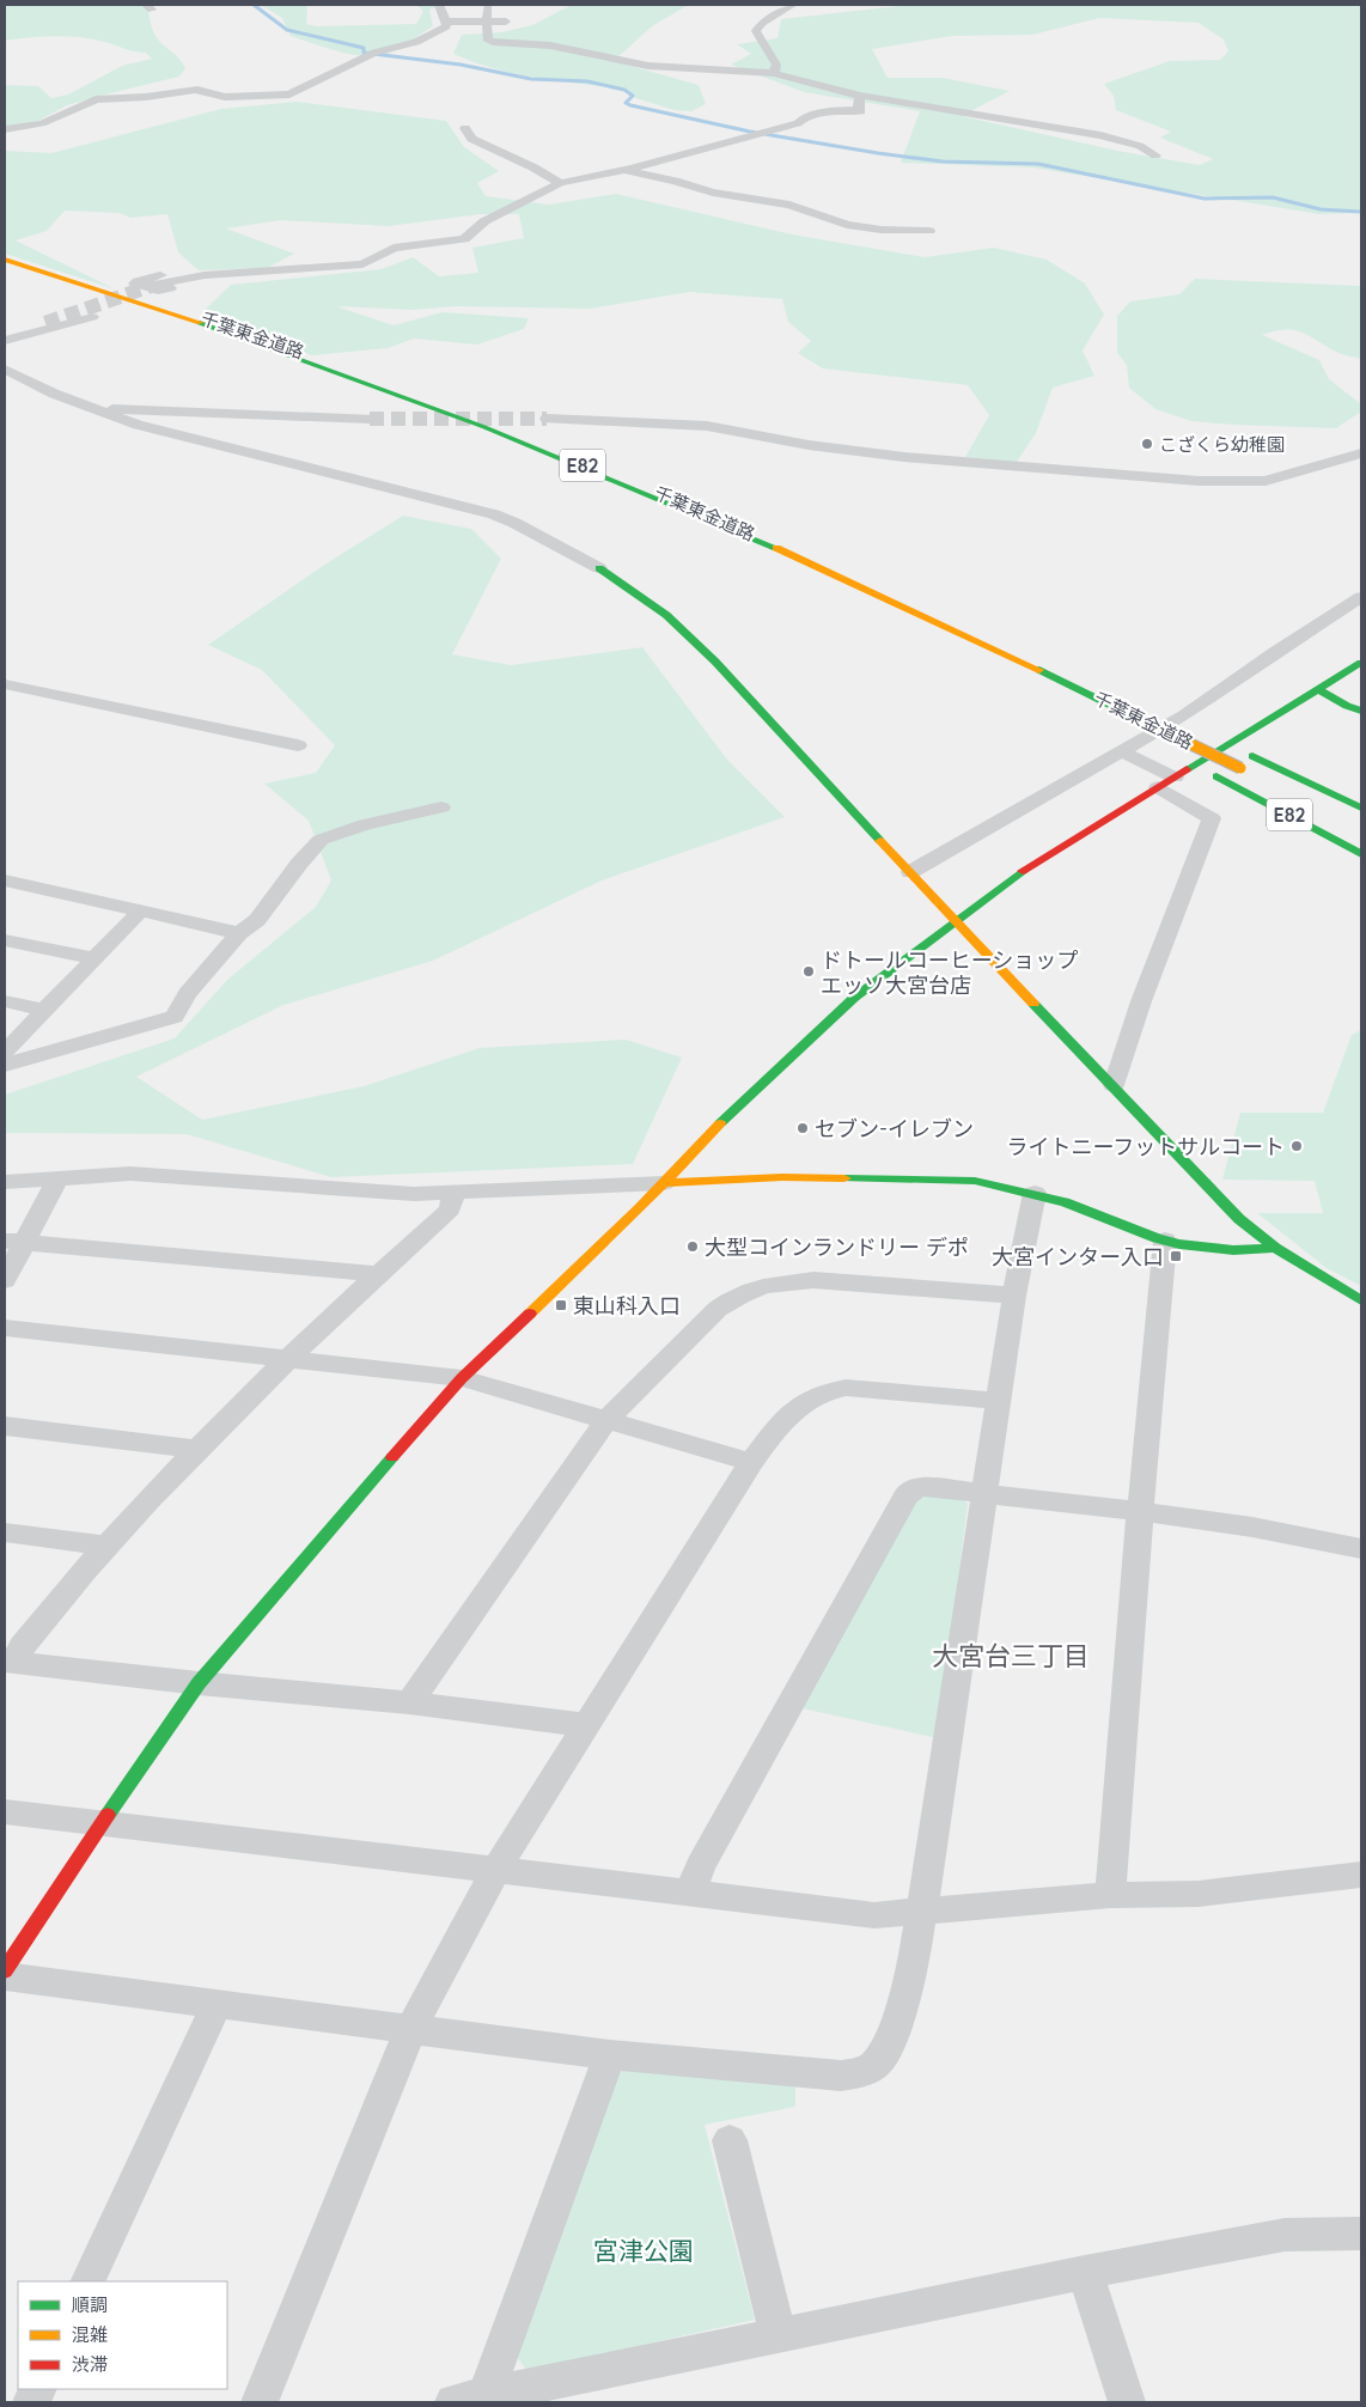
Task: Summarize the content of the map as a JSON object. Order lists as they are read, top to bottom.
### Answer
{
  "streets": {
    "main road": ["千葉東金道路", "E82"]
  },
  "districts": ["大宮台三丁目"],
  "parks": ["宮津公園"],
  "places": {
    "other": [
      "こざくら幼稚園",
      "ドトールコーヒーショップ エッソ大宮台店",
      "セブン-イレブン",
      "ライトニーフットサルコート",
      "大型コインランドリー デポ"
    ],
    "transit": ["大宮インター入口", "東山科入口"]
  },
  "legend": ["順調", "混雑", "渋滞"]
}
